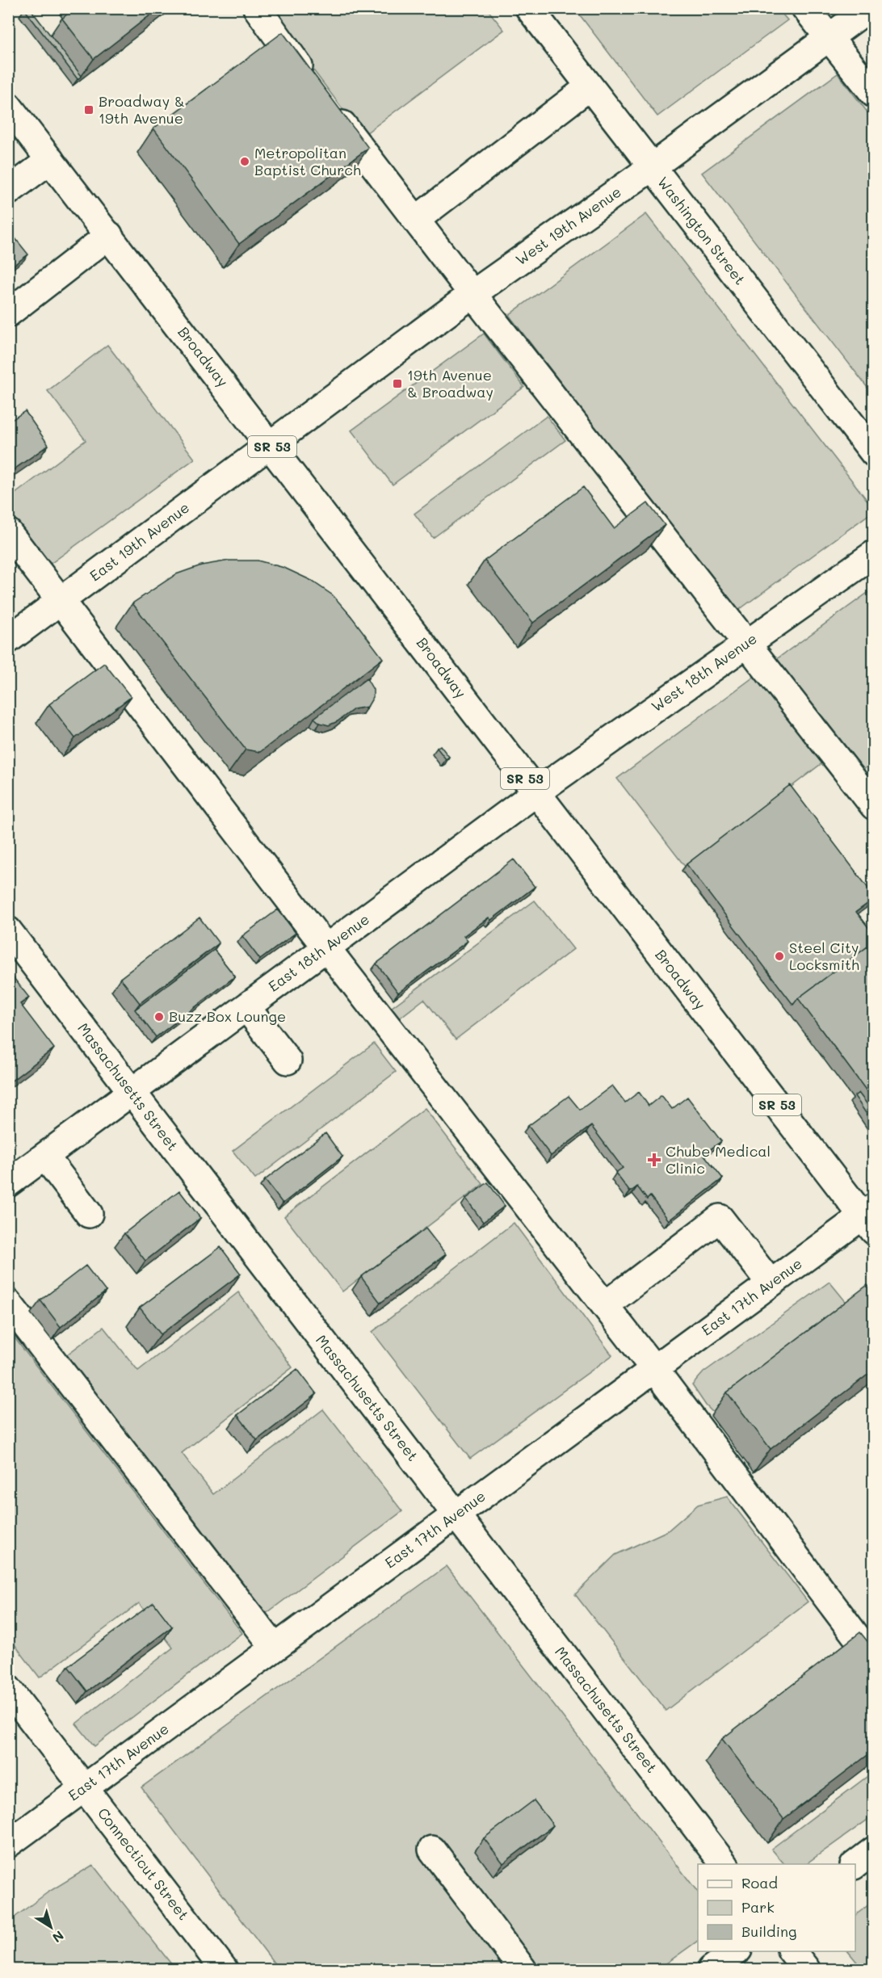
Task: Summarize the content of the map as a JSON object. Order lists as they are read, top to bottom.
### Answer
{
  "streets": {
    "street": [
      "West 19th Avenue",
      "Washington Street",
      "Broadway",
      "SR 53",
      "East 19th Avenue",
      "West 18th Avenue",
      "East 18th Avenue",
      "Massachusetts Street",
      "East 17th Avenue",
      "Connecticut Street"
    ]
  },
  "crossings": [
    ["West 19th Avenue", "Washington Street"],
    ["West 19th Avenue", "Broadway"],
    ["West 19th Avenue", "East 19th Avenue"],
    ["Broadway", "East 19th Avenue"],
    ["Broadway", "West 18th Avenue"],
    ["Broadway", "East 18th Avenue"],
    ["Broadway", "East 17th Avenue"],
    ["West 18th Avenue", "East 18th Avenue"],
    ["East 18th Avenue", "Massachusetts Street"],
    ["Massachusetts Street", "East 17th Avenue"],
    ["East 17th Avenue", "Connecticut Street"]
  ],
  "places": {
    "transit": ["Broadway & 19th Avenue", "19th Avenue & Broadway"],
    "other": ["Metropolitan Baptist Church", "Steel City Locksmith", "Buzz Box Lounge"],
    "health": ["Chube Medical Clinic"]
  },
  "legend": ["Road", "Park", "Building"],
  "north": "bottom right"
}
